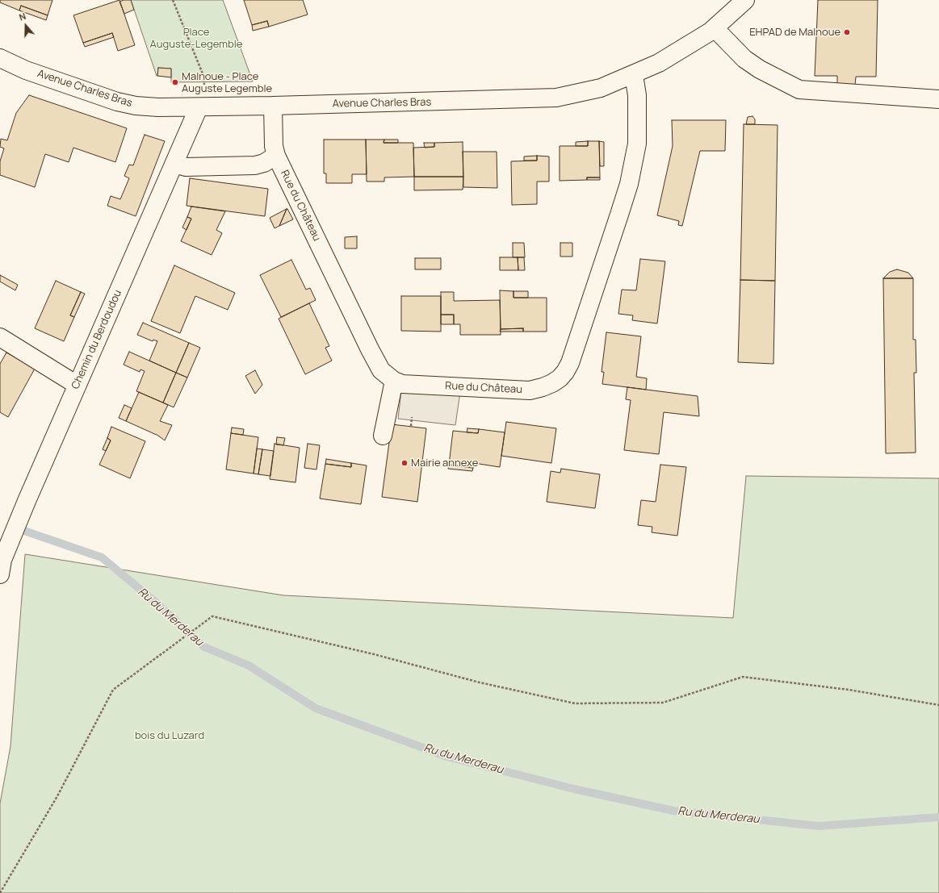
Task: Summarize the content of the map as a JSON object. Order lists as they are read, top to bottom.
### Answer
{
  "streets": {
    "street": ["Avenue Charles Bras", "Rue du Château", "Chemin du Berdoudou"]
  },
  "crossings": [
    ["Avenue Charles Bras", "Rue du Château"],
    ["Avenue Charles Bras", "Chemin du Berdoudou"]
  ],
  "water": ["Ru du Merderau"],
  "parks": ["Place Auguste-Legemble", "bois du Luzard"],
  "places": ["EHPAD de Malnoue", "Malnoue - Place Auguste Legemble", "Mairie annexe"],
  "north": "top"
}
